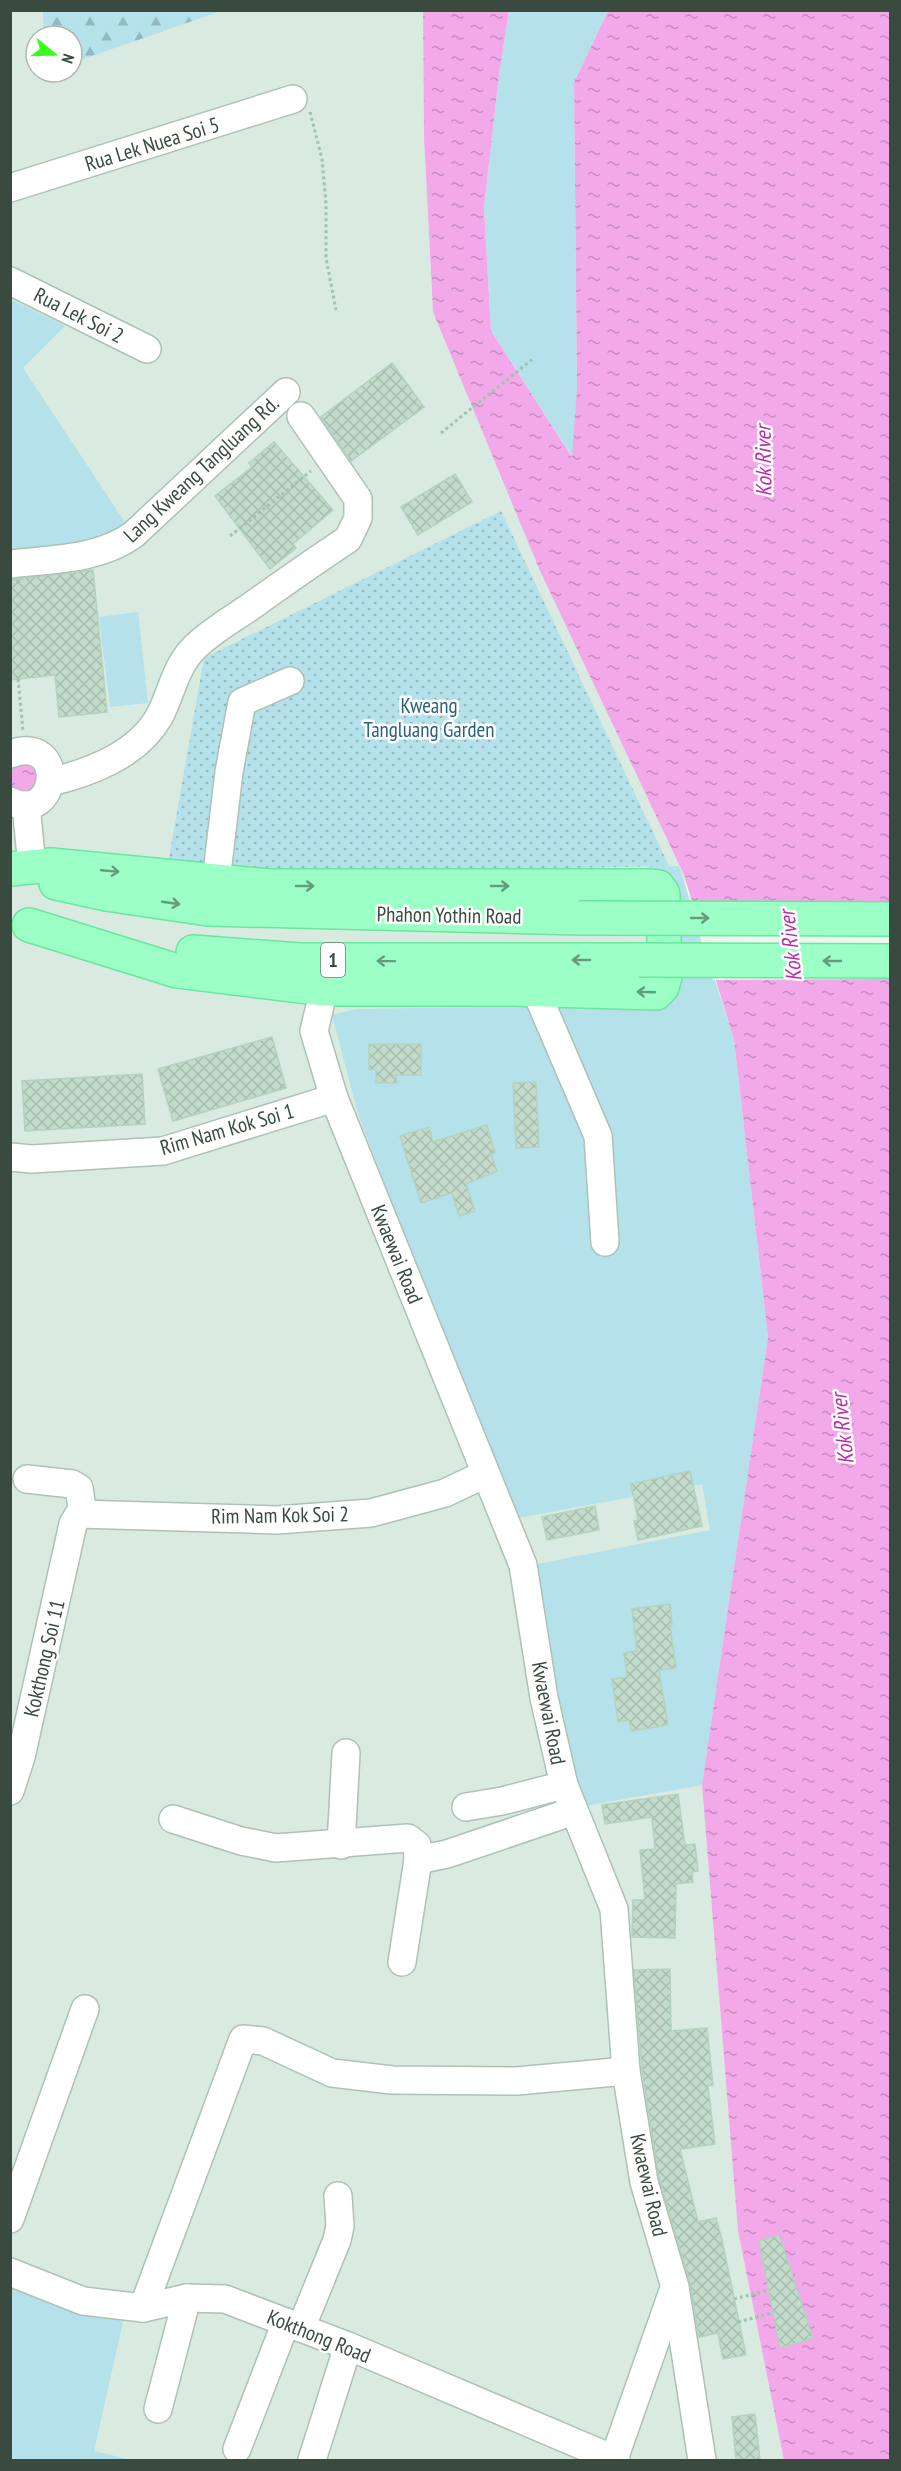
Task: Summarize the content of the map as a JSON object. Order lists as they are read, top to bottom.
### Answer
{
  "streets": {
    "main road": ["Phahon Yothin Road", "1"],
    "street": [
      "Rua Lek Nuea Soi 5",
      "Rua Lek Soi 2",
      "Lang Kweang Tangluang Rd.",
      "Rim Nam Kok Soi 1",
      "Kwaewai Road",
      "Rim Nam Kok Soi 2",
      "Kokthong Soi 11",
      "Kokthong Road"
    ]
  },
  "crossings": [
    ["Rim Nam Kok Soi 1", "Kwaewai Road"],
    ["Kwaewai Road", "Rim Nam Kok Soi 2"],
    ["Rim Nam Kok Soi 2", "Kokthong Soi 11"]
  ],
  "water": ["Kok River"],
  "parks": ["Kweang Tangluang Garden"],
  "north": "right"
}
